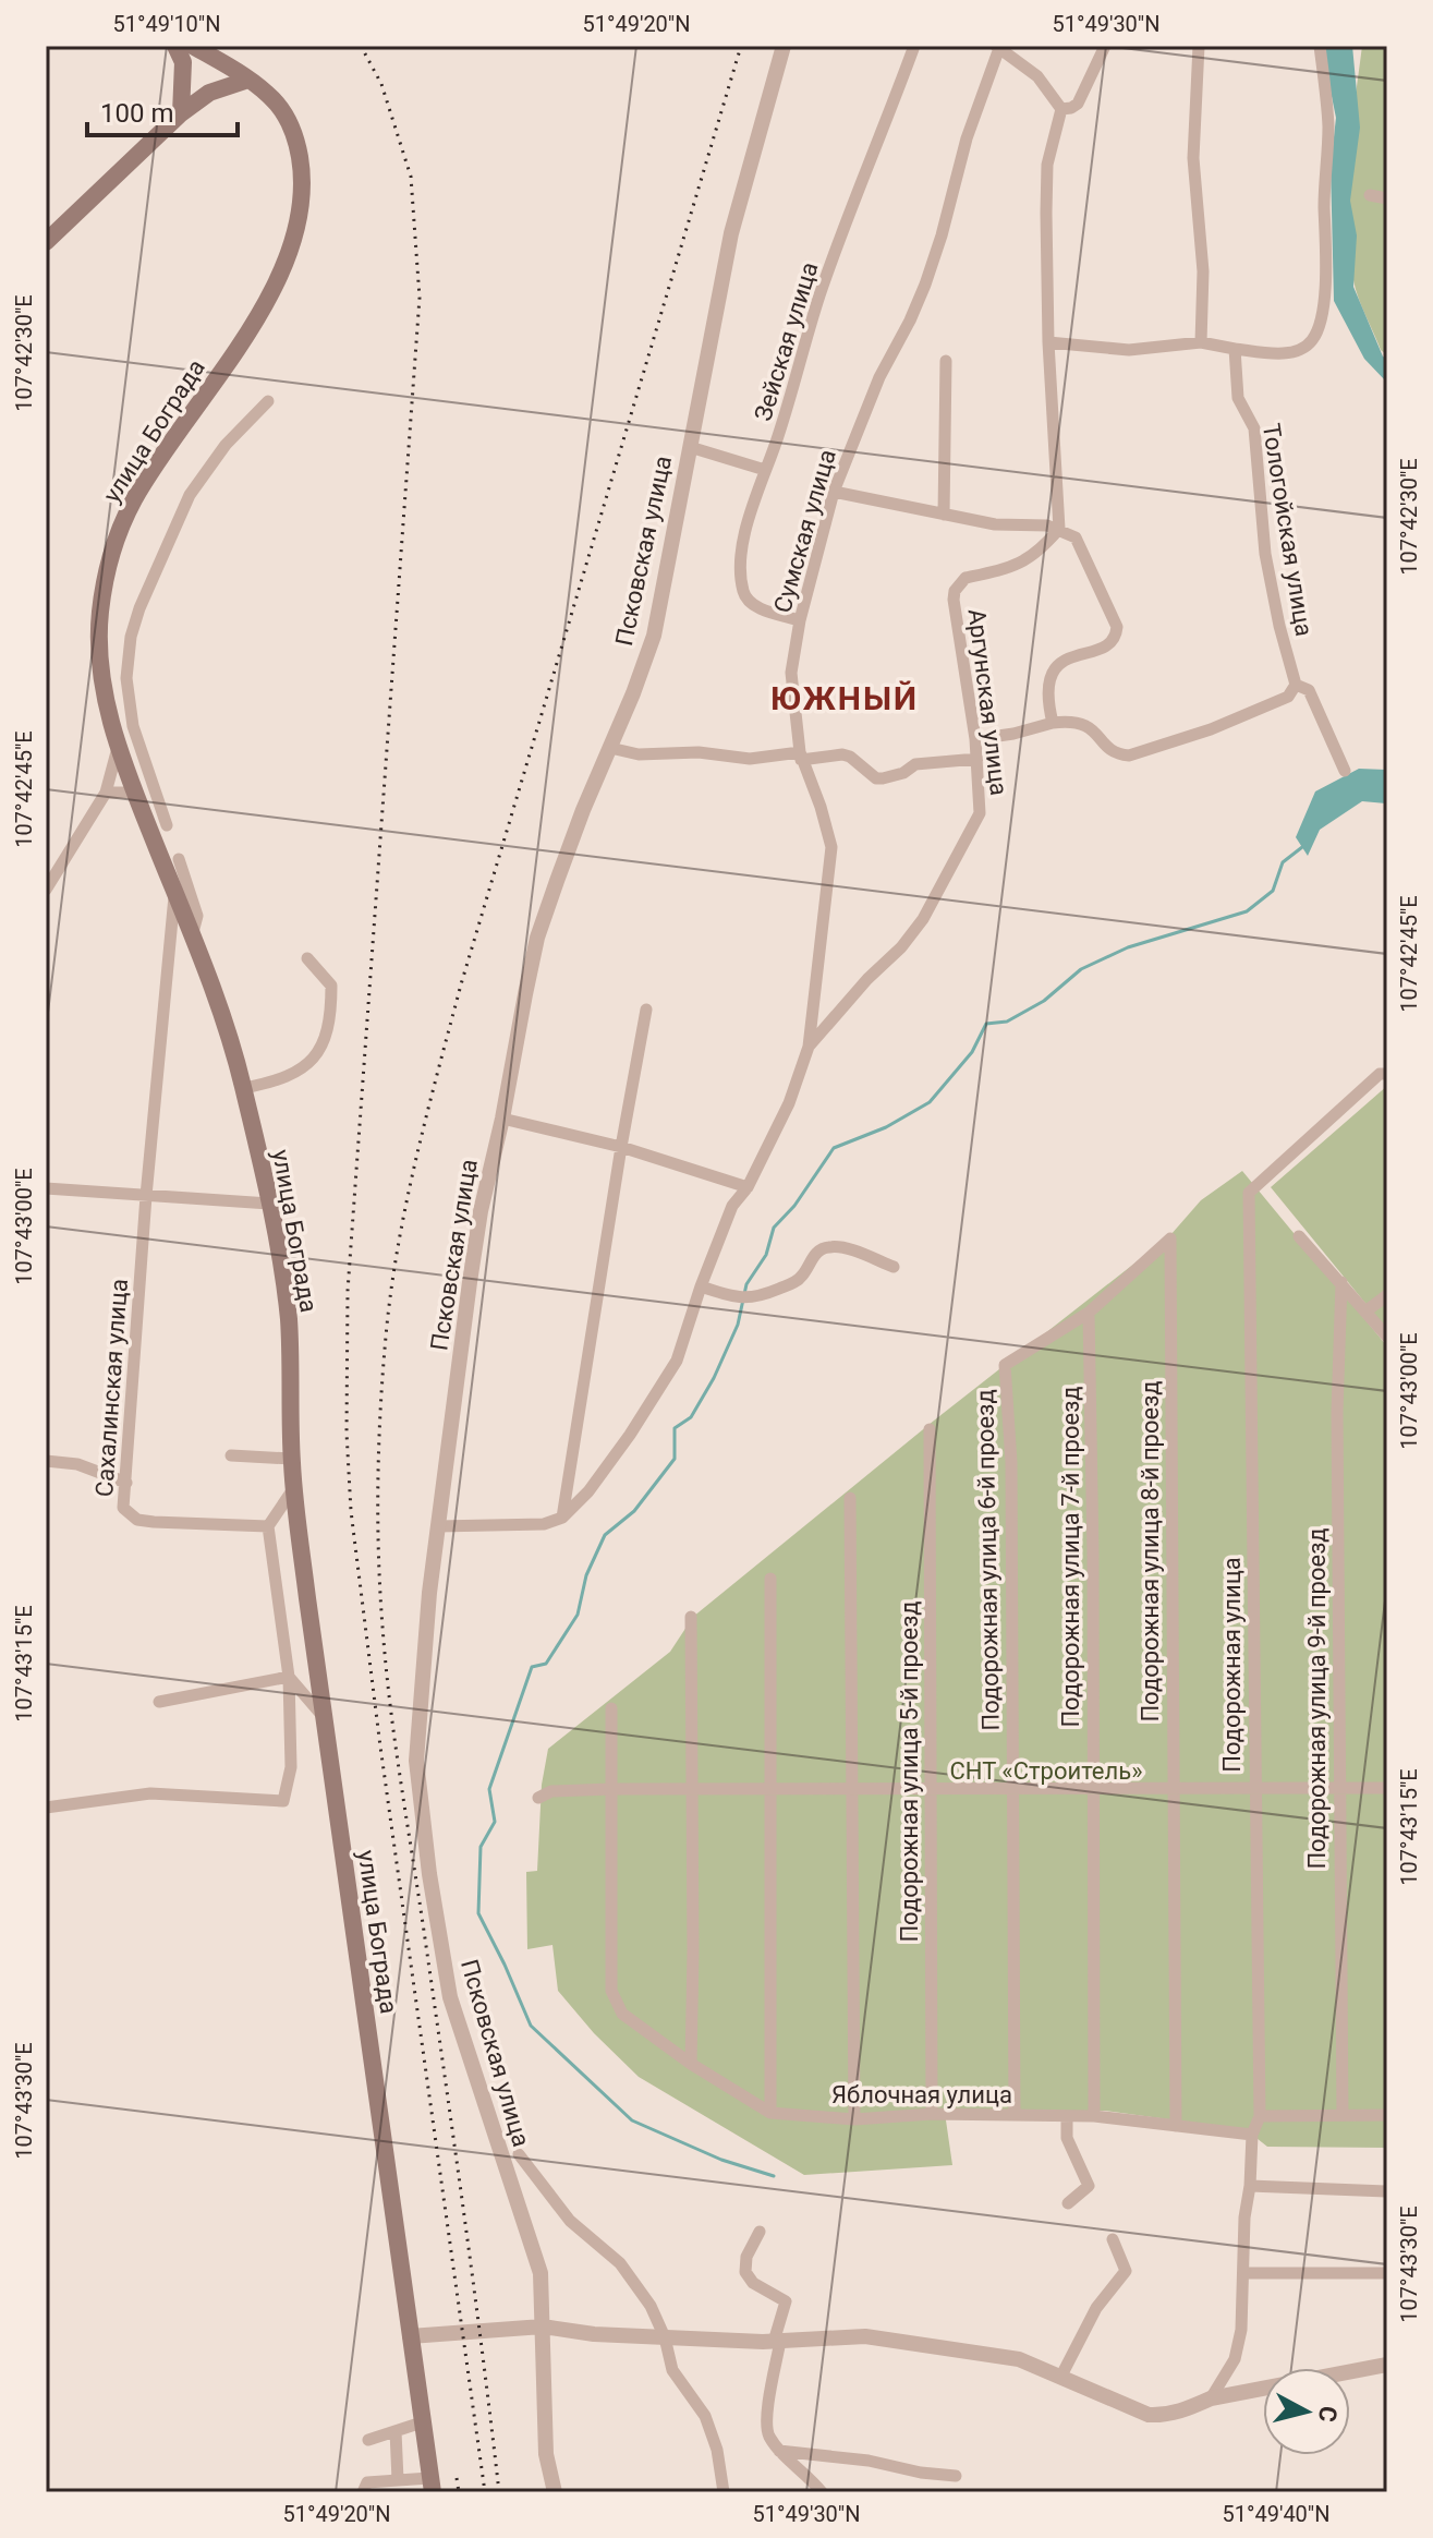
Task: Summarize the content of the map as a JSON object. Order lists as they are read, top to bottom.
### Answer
{
  "streets": {
    "main road": ["улица Бограда"],
    "street": [
      "Зейская улица",
      "Тологойская улица",
      "Сумская улица",
      "Псковская улица",
      "Аргунская улица",
      "Сахалинская улица",
      "Подорожная улица 8-й проезд",
      "Подорожная улица 7-й проезд",
      "Подорожная улица 6-й проезд",
      "Подорожная улица",
      "Подорожная улица 9-й проезд",
      "Подорожная улица 5-й проезд",
      "Яблочная улица"
    ]
  },
  "crossings": [
    ["Зейская улица", "Сумская улица"],
    ["улица Бограда", "Сахалинская улица"],
    ["Сумская улица", "Аргунская улица"],
    ["Подорожная улица 8-й проезд", "Подорожная улица 7-й проезд"],
    ["Подорожная улица 8-й проезд", "Подорожная улица 6-й проезд"],
    ["Подорожная улица 8-й проезд", "Яблочная улица"],
    ["Подорожная улица 7-й проезд", "Подорожная улица 6-й проезд"],
    ["Подорожная улица 7-й проезд", "Яблочная улица"],
    ["Подорожная улица 6-й проезд", "Яблочная улица"],
    ["Подорожная улица", "Яблочная улица"],
    ["Подорожная улица 5-й проезд", "Яблочная улица"]
  ],
  "districts": ["ЮЖНЫЙ"],
  "parks": ["СНТ «Строитель»"],
  "scale_bar": "100 m",
  "north": "right",
  "coordinates": [
    "51°49'10\"N",
    "51°49'20\"N",
    "51°49'30\"N",
    "107°42'30\"E",
    "107°42'45\"E",
    "107°43'00\"E",
    "107°43'15\"E",
    "107°43'30\"E",
    "51°49'40\"N"
  ]
}
